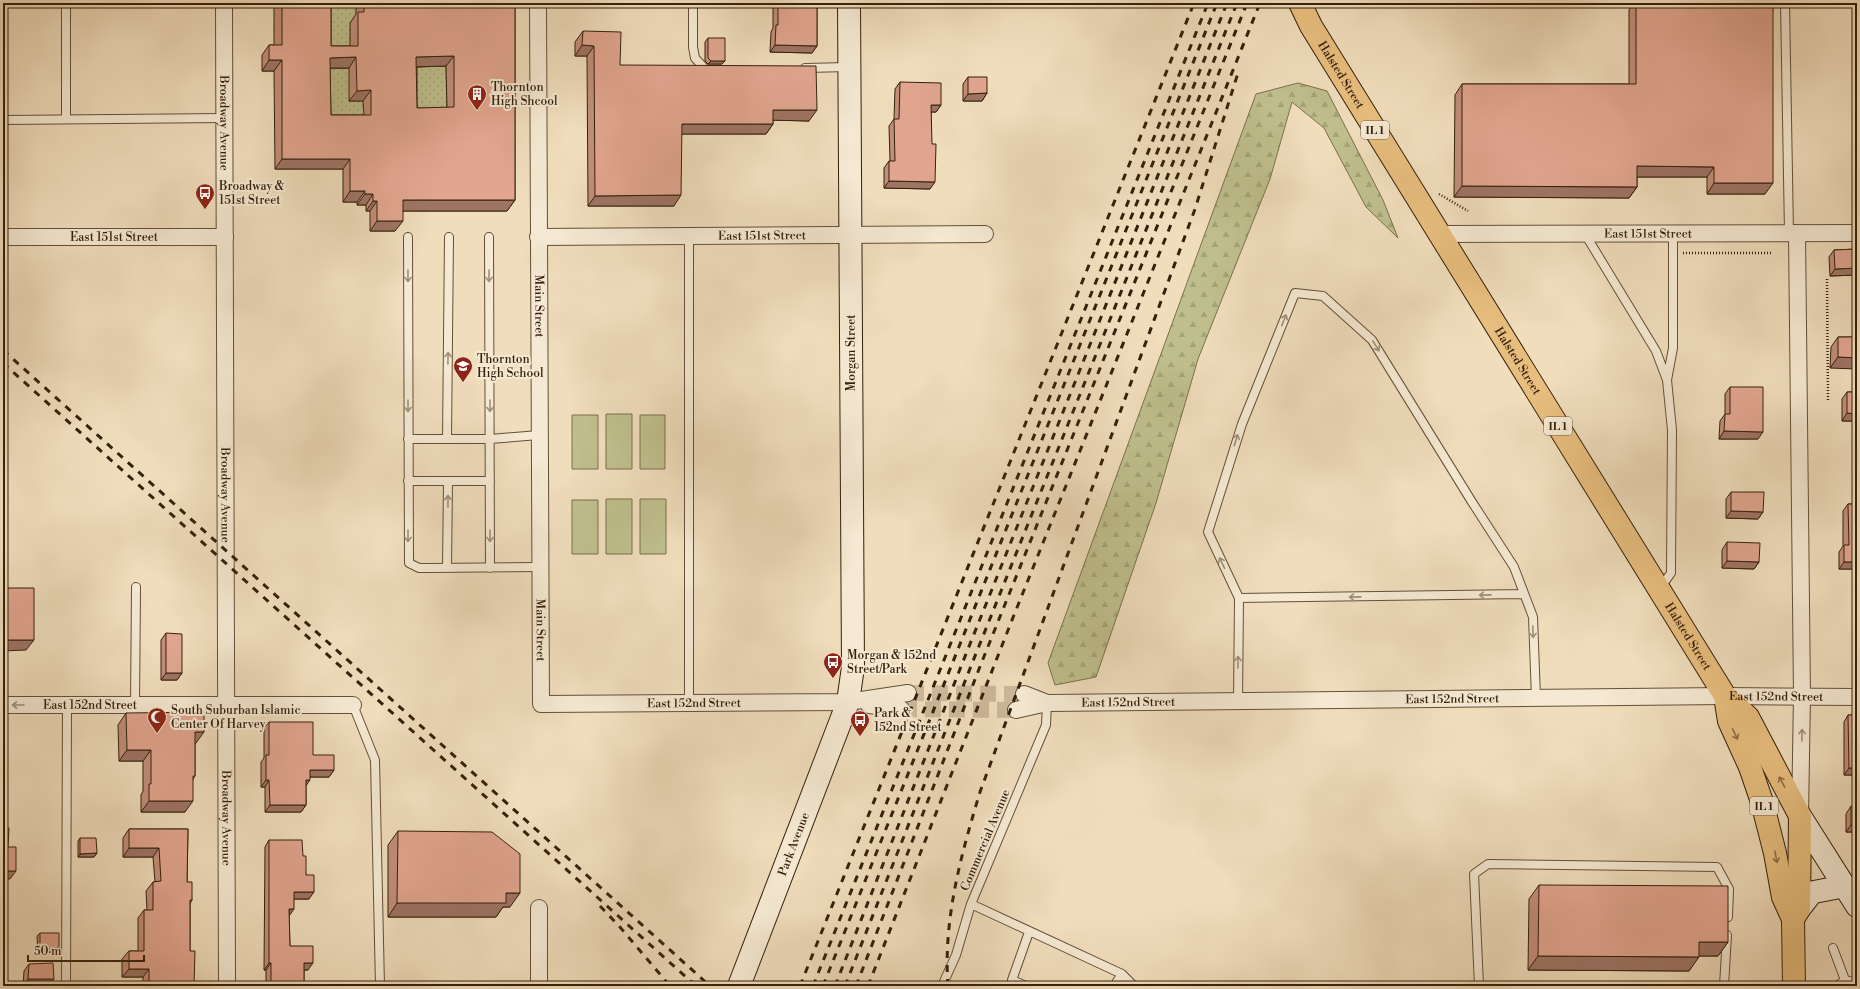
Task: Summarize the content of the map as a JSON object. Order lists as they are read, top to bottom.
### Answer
{
  "streets": {
    "main road": ["Halsted Street", "IL 1"],
    "street": [
      "Broadway Avenue",
      "East 151st Street",
      "Main Street",
      "Morgan Street",
      "East 152nd Street",
      "Park Avenue"
    ],
    "lane": ["Commercial Avenue"]
  },
  "crossings": [
    ["Halsted Street", "East 151st Street"],
    ["Halsted Street", "East 152nd Street"],
    ["Broadway Avenue", "East 151st Street"],
    ["Broadway Avenue", "East 152nd Street"],
    ["East 151st Street", "Main Street"],
    ["East 151st Street", "Morgan Street"],
    ["Main Street", "East 152nd Street"],
    ["Morgan Street", "East 152nd Street"],
    ["Morgan Street", "Park Avenue"],
    ["East 152nd Street", "Commercial Avenue"],
    ["East 152nd Street", "Park Avenue"]
  ],
  "places": {
    "building": ["Thornton High Shcool"],
    "bus stop": ["Broadway & 151st Street", "Morgan & 152nd Street/Park", "Park & 152nd Street"],
    "school or university": ["Thornton High School"],
    "mosque": ["South Suburban Islamic Center Of Harvey"]
  },
  "scale_bar": "50 m"
}
